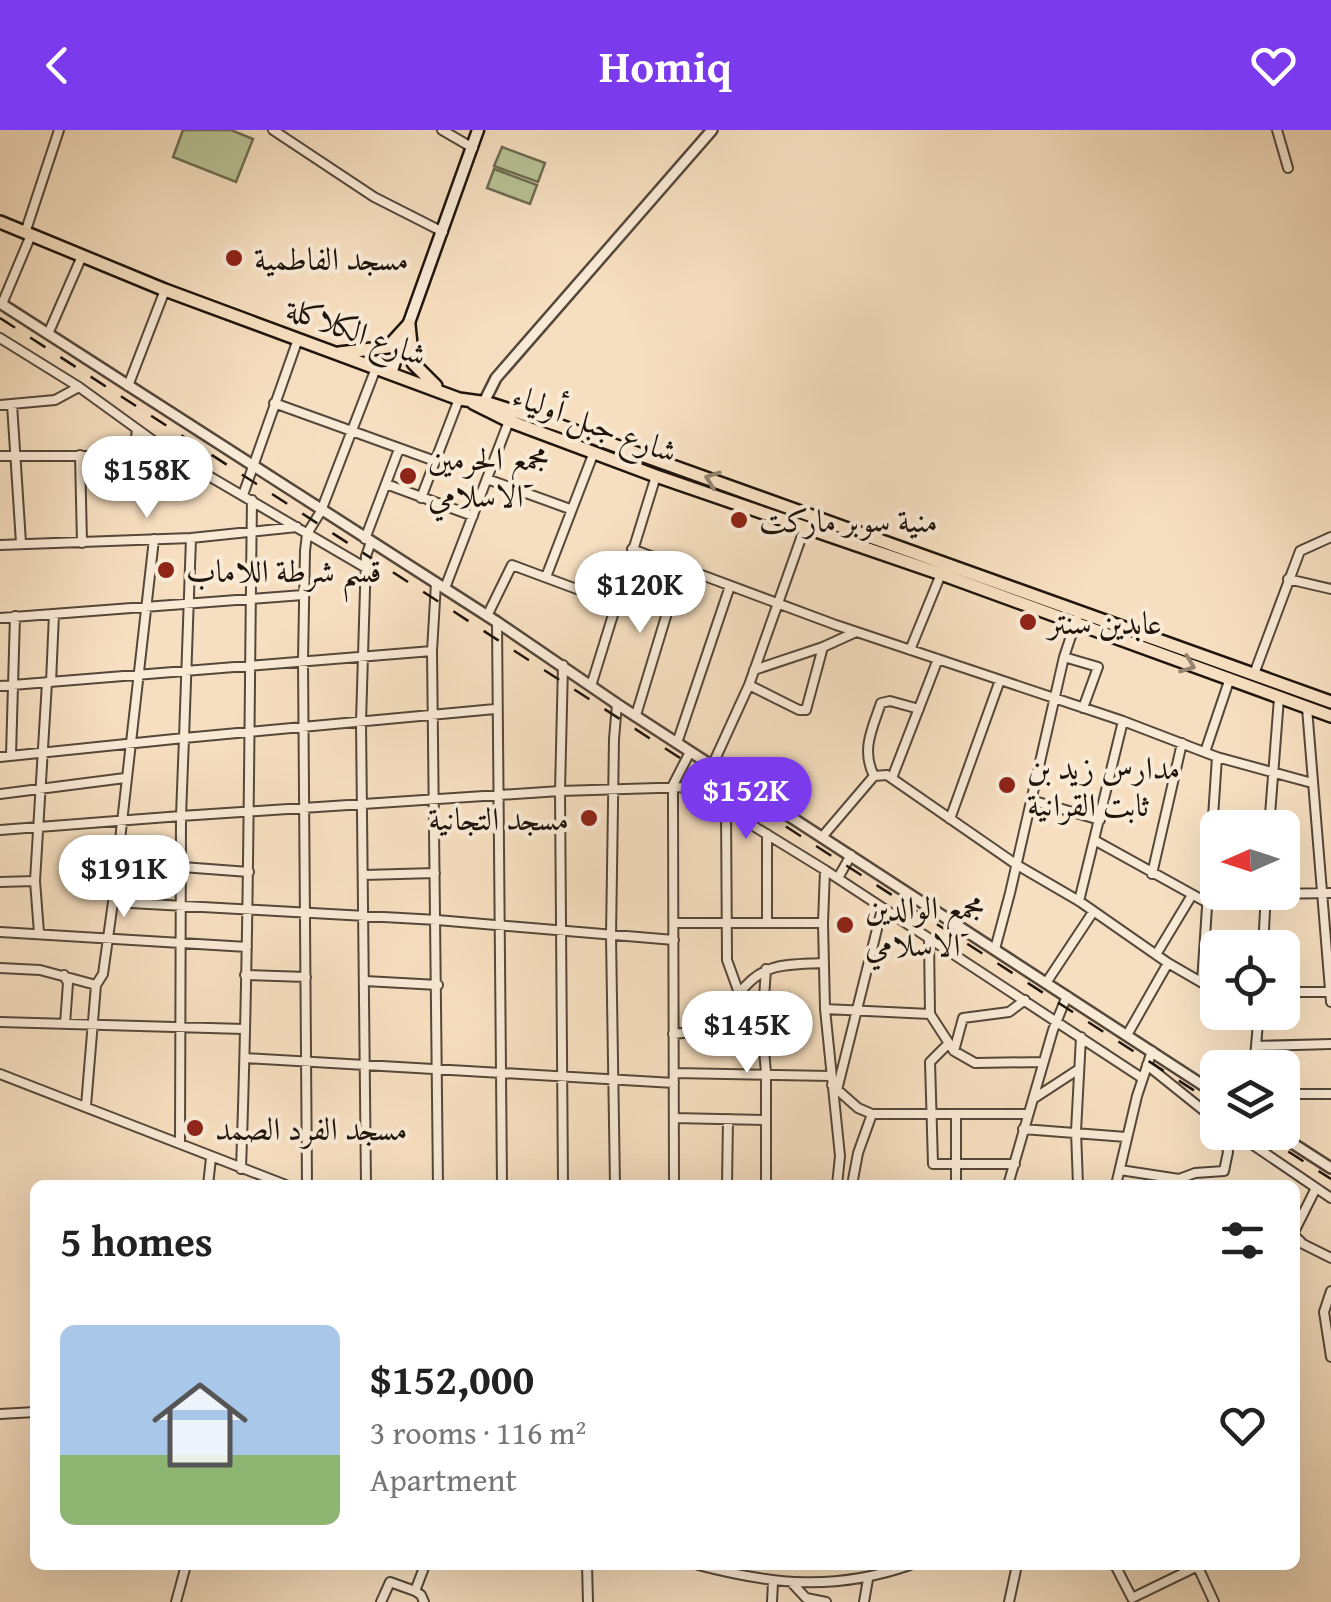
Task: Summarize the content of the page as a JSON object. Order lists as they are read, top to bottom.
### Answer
{
  "streets": {
    "main road": ["شارع الكلاكلة", "شارع جبل أولياء"]
  },
  "crossings": [
    ["شارع الكلاكلة", "شارع جبل أولياء"]
  ],
  "places": [
    "مسجد الفاطمية",
    "مجمع الحرمين الاسلامي",
    "منية سوبر ماركت",
    "قسم شرطة اللاماب",
    "عابدين سنتر",
    "مدارس زيد بن ثابت القرانية",
    "مسجد التجانية",
    "مجمع الوالدين الاسلامي",
    "مسجد الفرد الصمد"
  ],
  "north": "left",
  "page": {
    "header": "Homiq",
    "price": [
      "$158K",
      "$120K",
      "$152K",
      "$191K",
      "$145K"
    ],
    "heading": "5 homes",
    "list": [
      {
        "name": "$152,000",
        "note": "3 rooms · 116 m² · Apartment"
      }
    ]
  }
}
